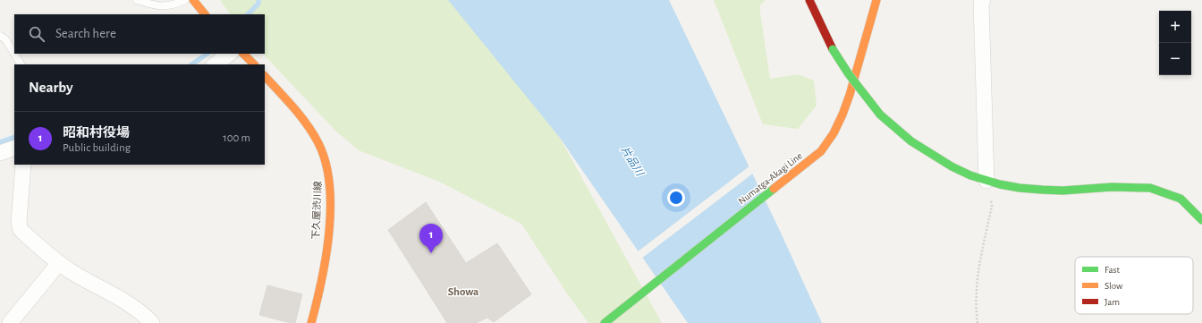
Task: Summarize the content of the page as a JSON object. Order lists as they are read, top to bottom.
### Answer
{
  "streets": {
    "main road": ["Numatga-Akagi Line", "下久屋渋川線"]
  },
  "districts": ["Showa"],
  "water": ["片品川"],
  "legend": ["Fast", "Slow", "Jam"],
  "page": {
    "map_buttons": ["+", "−"],
    "search": "Search here",
    "heading": "Nearby",
    "list": [
      {
        "mark": "1",
        "name": "昭和村役場",
        "note": "Public building",
        "value": "100 m"
      }
    ],
    "pins": "1"
  }
}
